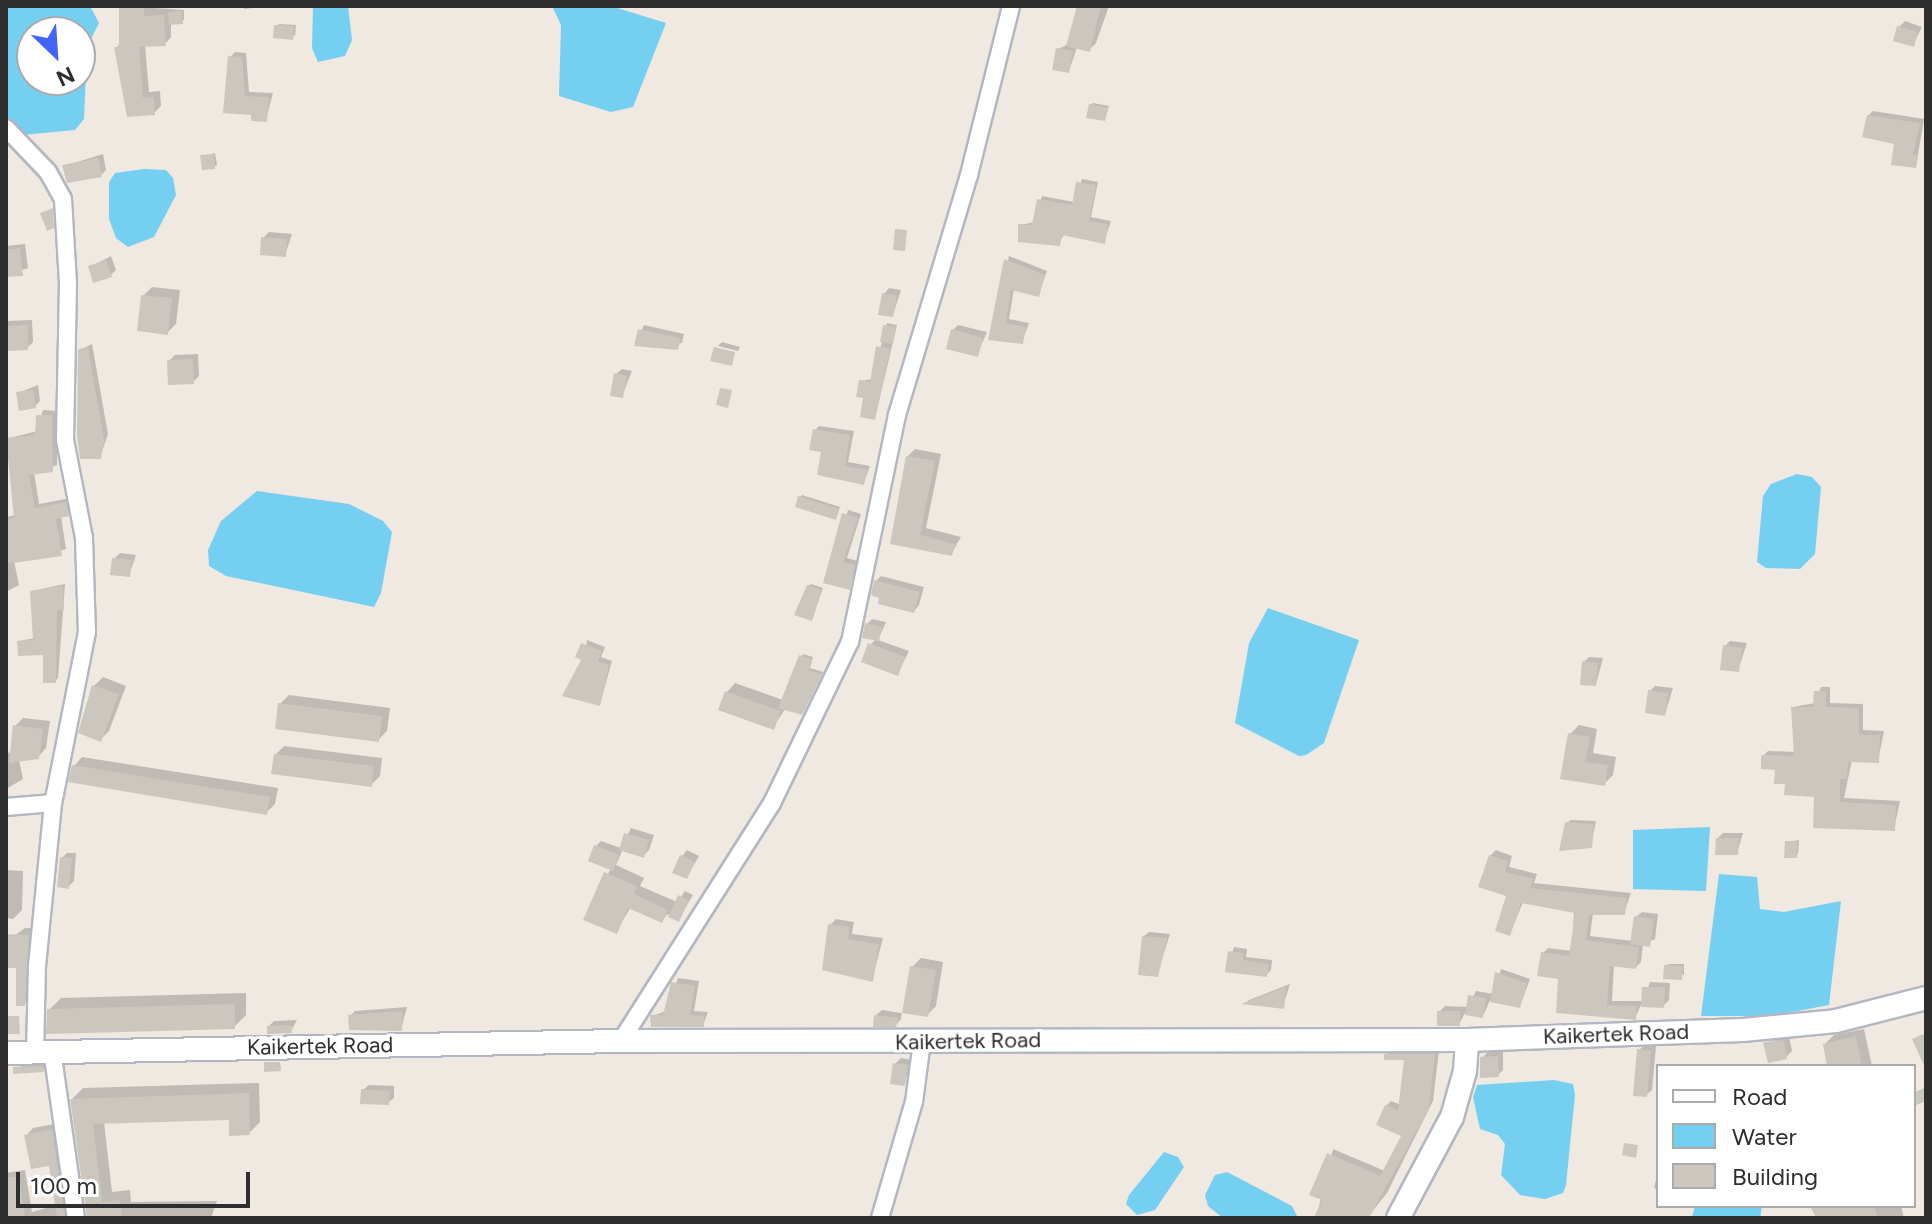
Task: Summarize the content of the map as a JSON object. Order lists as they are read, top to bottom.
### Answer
{
  "streets": {
    "main road": ["Kaikertek Road"]
  },
  "legend": ["Road", "Water", "Building"],
  "scale_bar": "100 m",
  "north": "bottom right"
}
